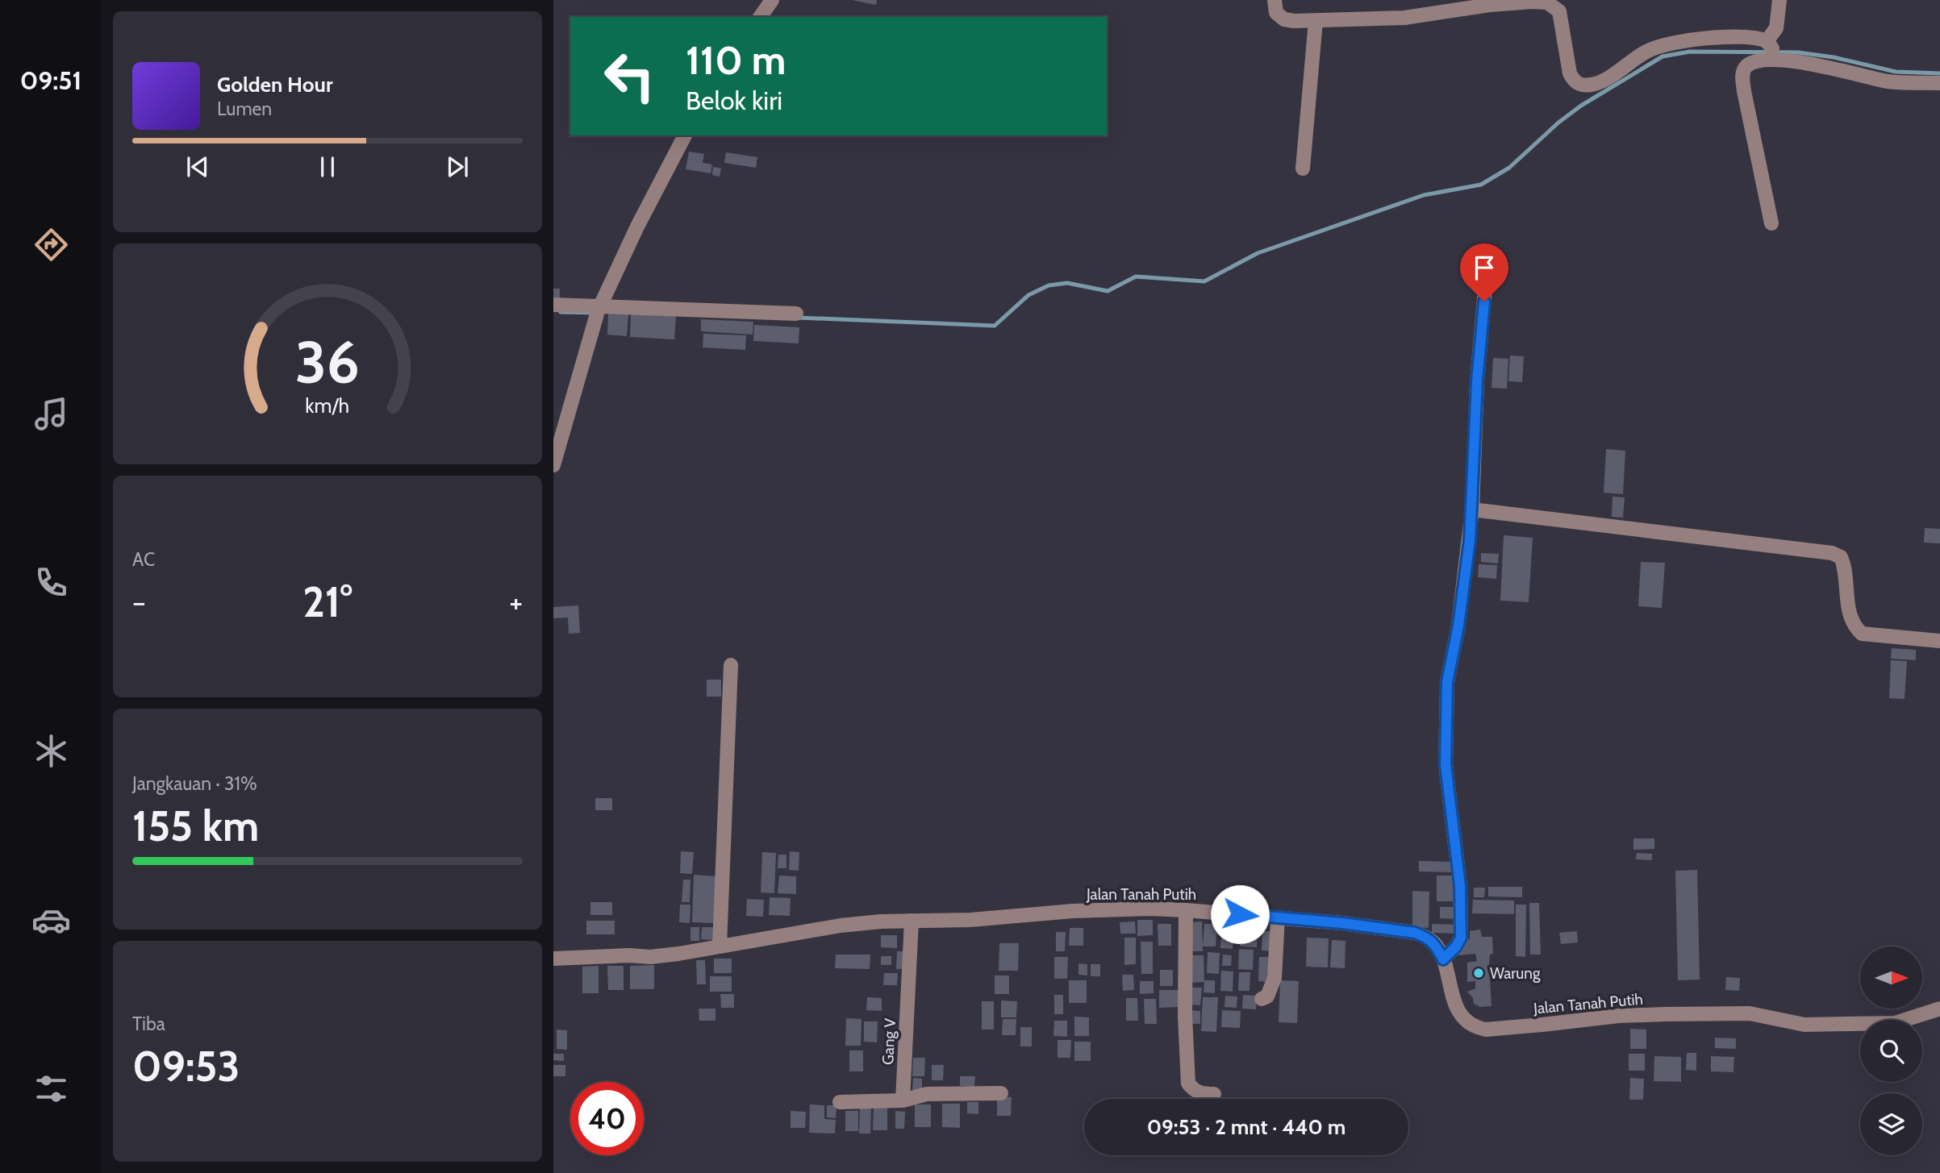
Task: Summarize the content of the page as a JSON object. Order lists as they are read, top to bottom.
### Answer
{
  "streets": {
    "street": ["Jalan Tanah Putih", "Gang V"]
  },
  "crossings": [
    ["Jalan Tanah Putih", "Gang V"]
  ],
  "places": ["Warung"],
  "north": "right",
  "page": {
    "tabs": "09:51",
    "turn": ["110 m", "Belok kiri"],
    "song": ["Golden Hour", "Lumen"],
    "tile": [
      "AC",
      ["Jangkauan · 31%", "155 km"],
      ["Tiba", "09:53"]
    ],
    "heat": ["−", "21°", "+"],
    "limit": "40",
    "trip": "09:53 · 2 mnt · 440 m",
    "gauge": ["36", "km/h"]
  }
}
